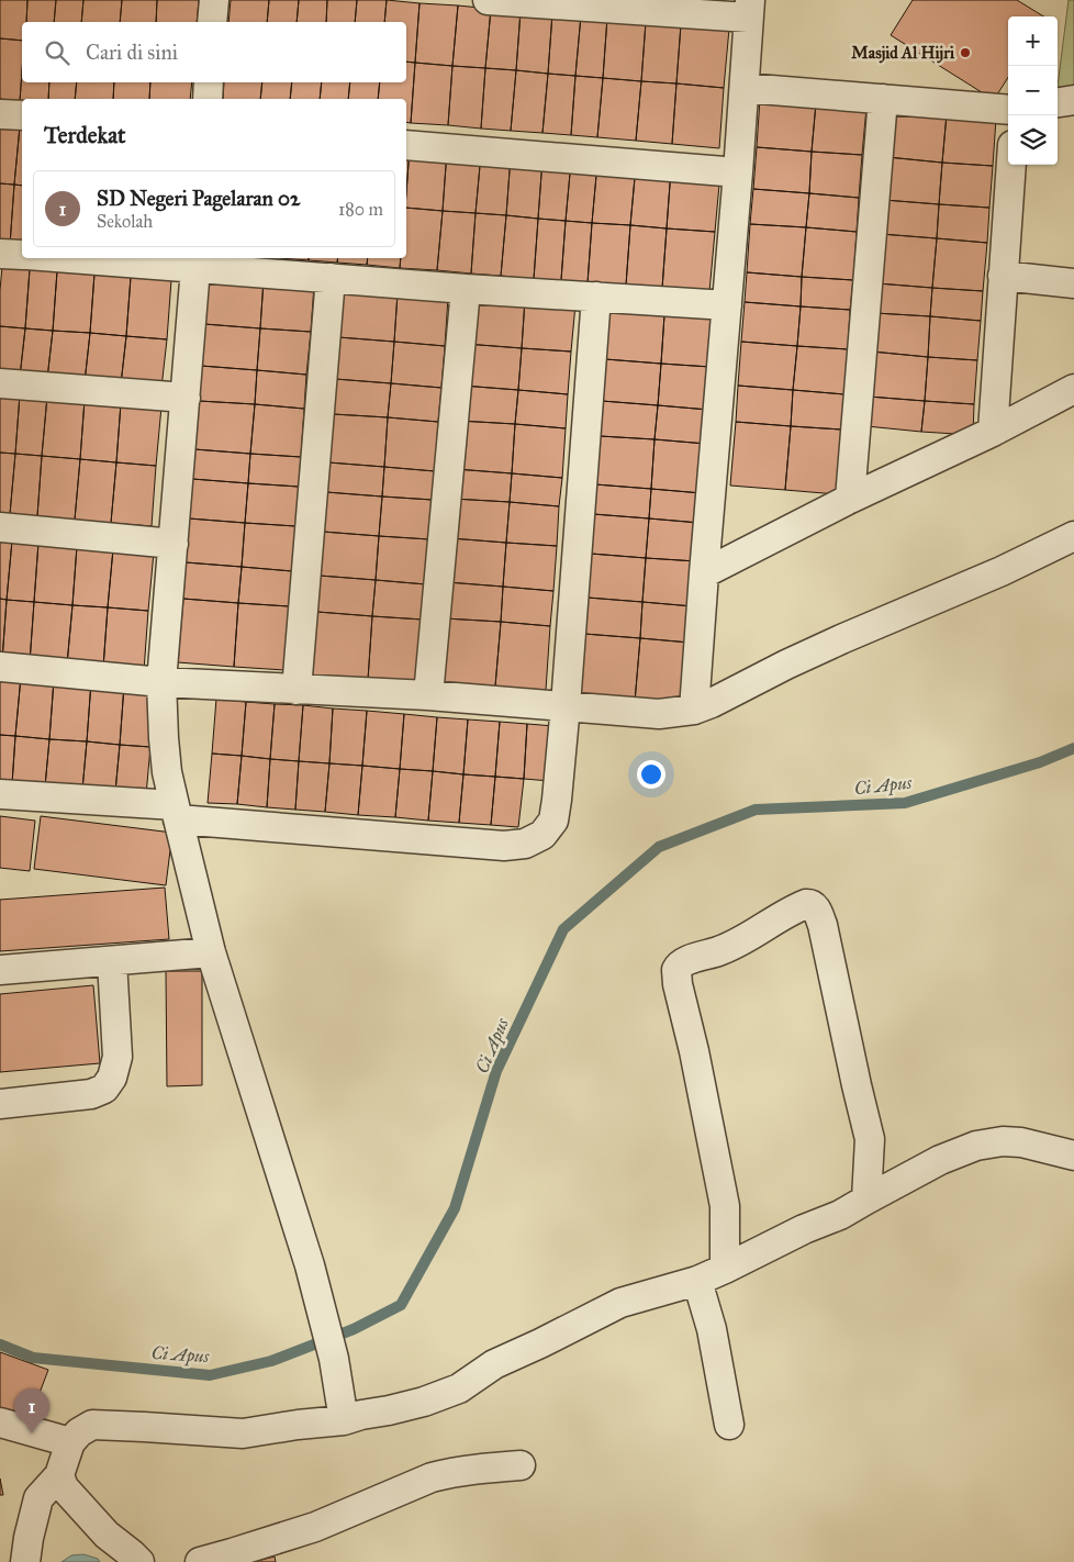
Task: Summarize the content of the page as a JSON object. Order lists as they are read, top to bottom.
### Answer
{
  "water": ["Ci Apus"],
  "places": ["Masjid Al Hijri"],
  "page": {
    "map_buttons": ["+", "−"],
    "search": "Cari di sini",
    "heading": "Terdekat",
    "list": [
      {
        "mark": "1",
        "name": "SD Negeri Pagelaran 02",
        "note": "Sekolah",
        "value": "180 m"
      }
    ],
    "pins": "1"
  }
}
